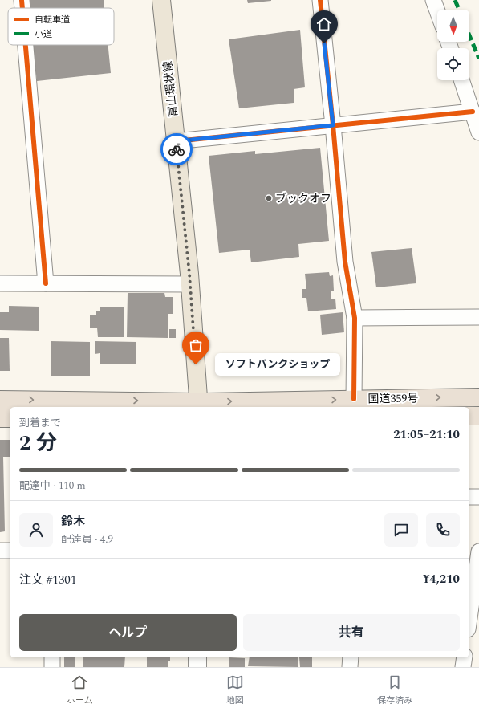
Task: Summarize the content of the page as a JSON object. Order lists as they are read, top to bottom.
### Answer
{
  "streets": {
    "highway": ["国道359号"],
    "main road": ["富山環状線"]
  },
  "crossings": [
    ["富山環状線", "国道359号"]
  ],
  "one_way": ["国道359号"],
  "places": ["ブックオフ", "ソフトバンクショップ"],
  "legend": ["自転車道", "小道"],
  "north": "bottom",
  "page": {
    "bubble": "ソフトバンクショップ",
    "heading": ["2 分", "到着まで", "21:05–21:10"],
    "panel": [
      "鈴木",
      "配達員 · 4.9",
      "注文 #1301",
      "¥4,210"
    ],
    "bar": "配達中 · 110 m",
    "buttons": ["ヘルプ", "共有"],
    "tabs": ["ホーム", "地図", "保存済み"]
  }
}
